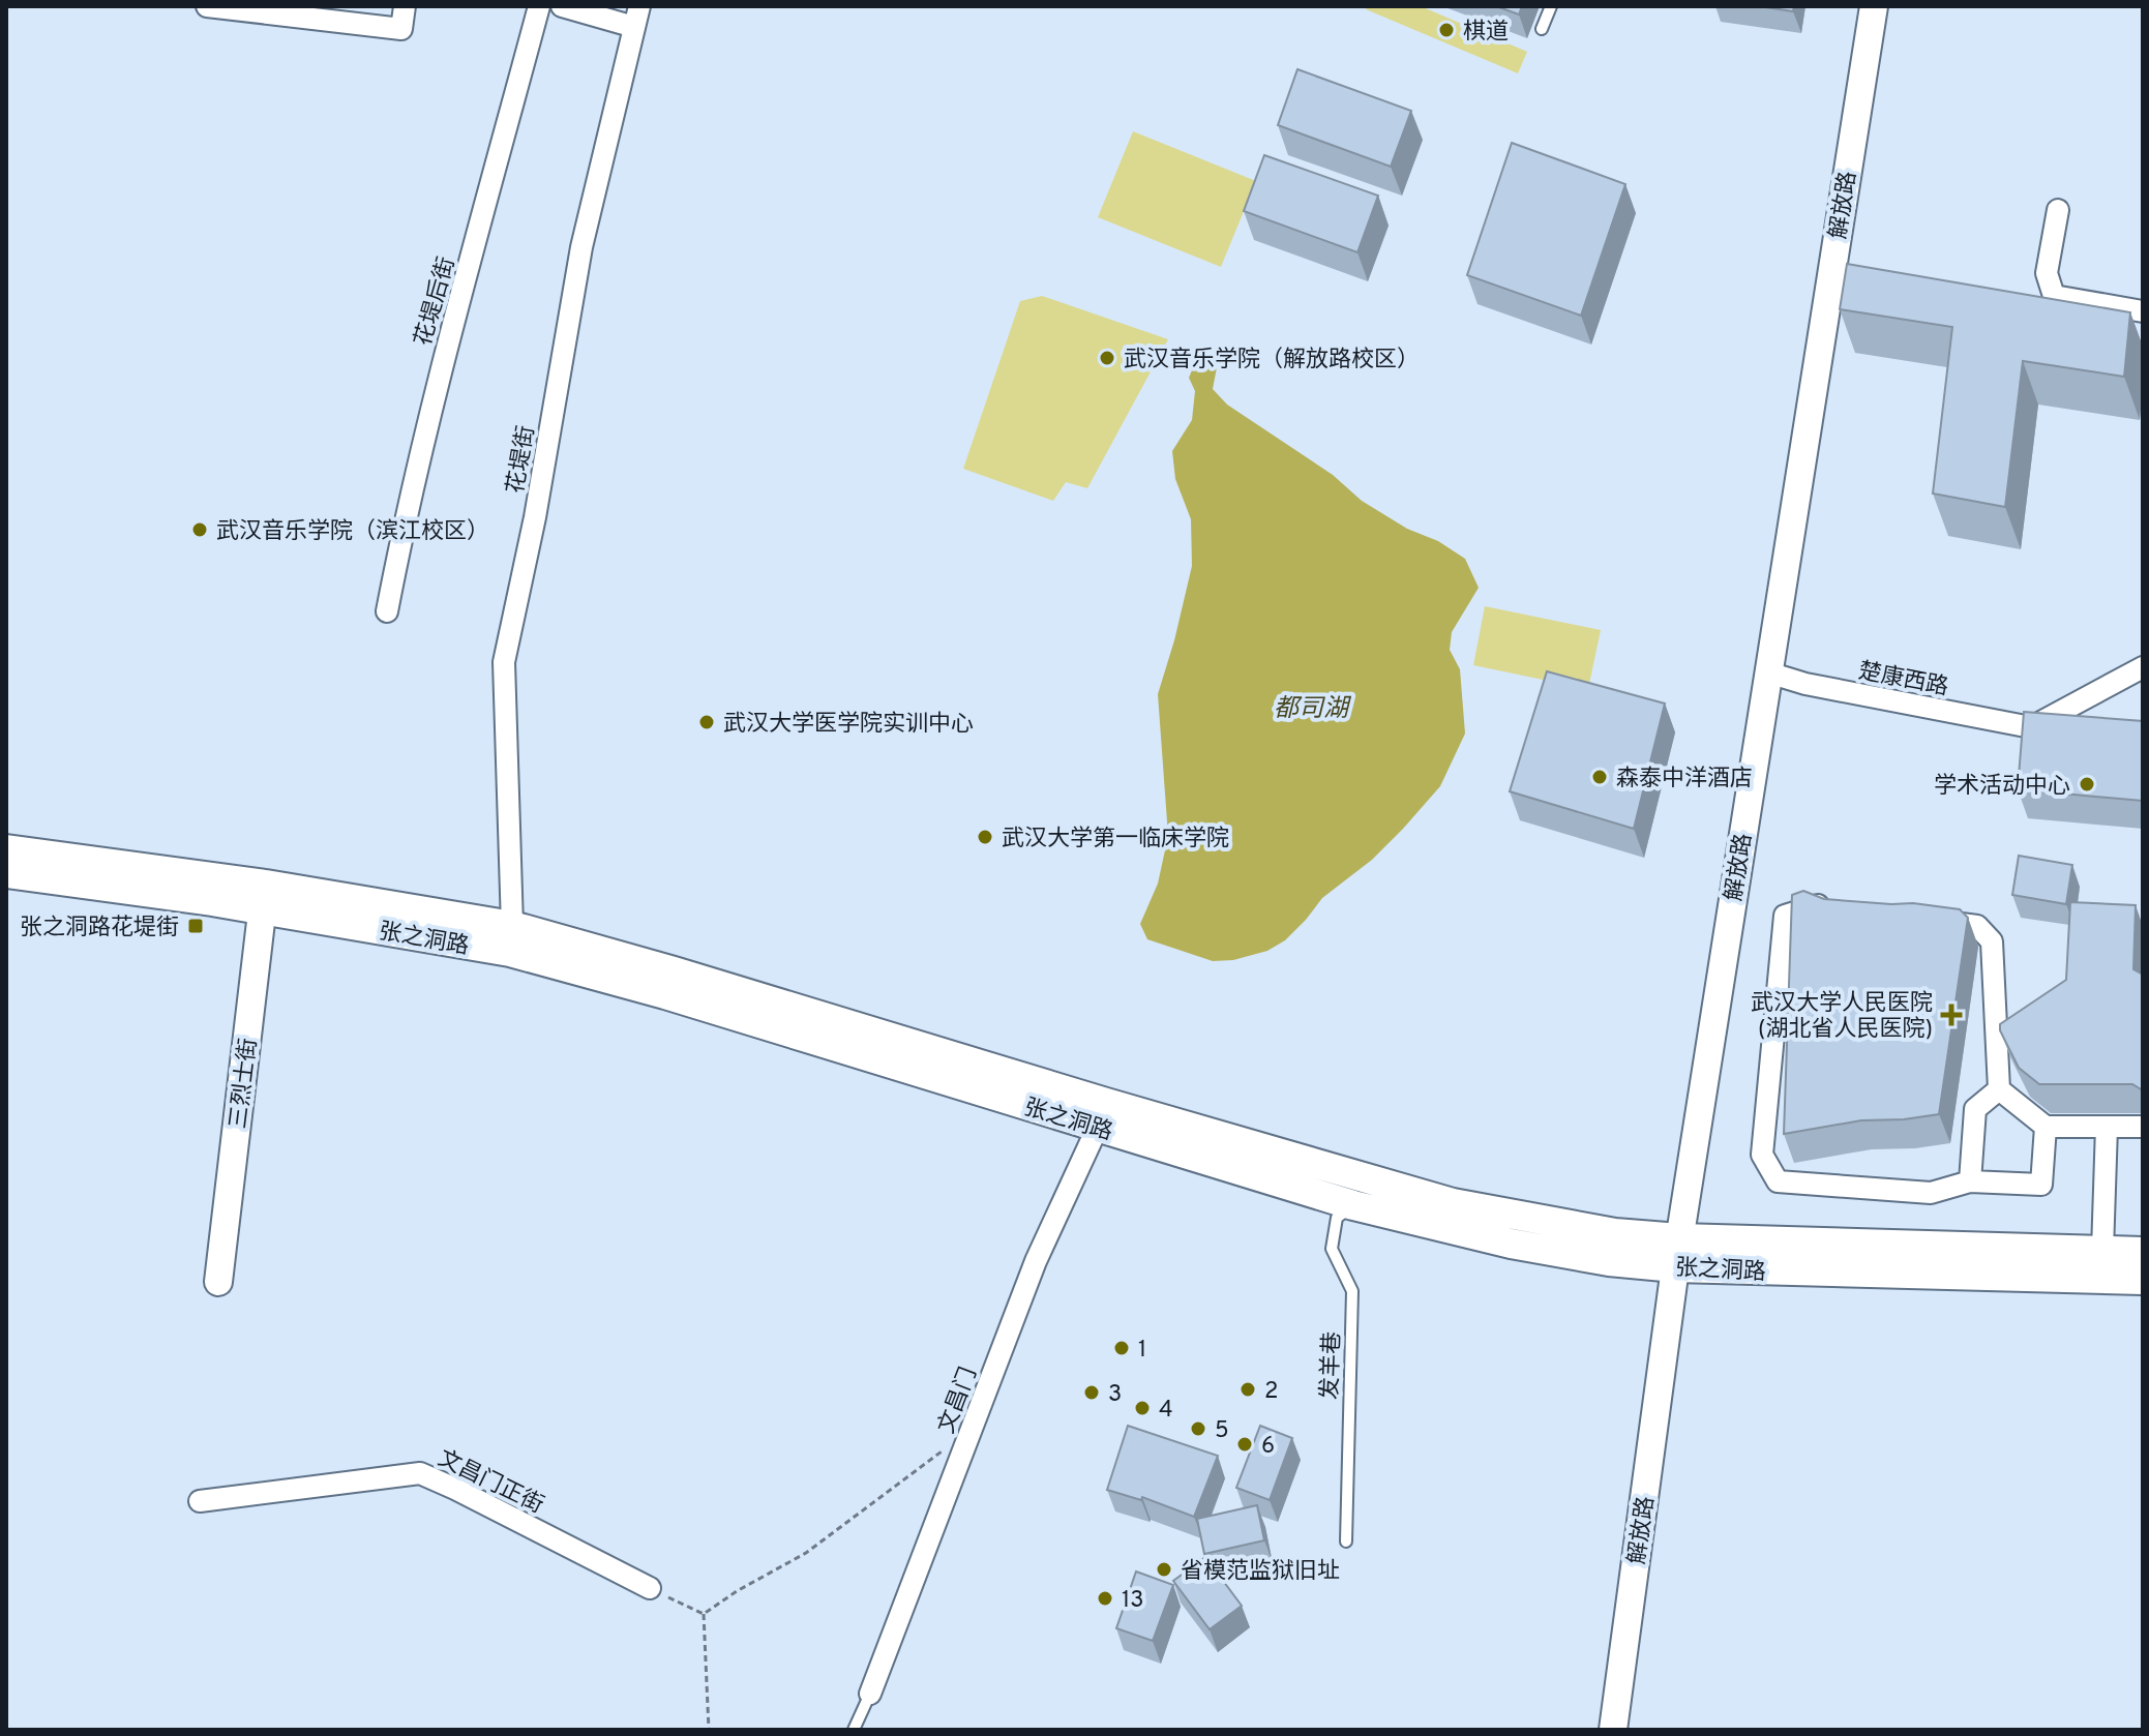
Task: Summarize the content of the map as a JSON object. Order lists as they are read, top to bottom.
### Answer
{
  "streets": {
    "main road": ["张之洞路"],
    "street": [
      "解放路",
      "花堤后街",
      "花堤街",
      "楚康西路",
      "三烈士街",
      "文昌门",
      "文昌门正街"
    ],
    "lane": ["发羊巷"]
  },
  "crossings": [
    ["解放路", "楚康西路"],
    ["解放路", "张之洞路"],
    ["花堤街", "张之洞路"],
    ["张之洞路", "三烈士街"],
    ["张之洞路", "发羊巷"],
    ["张之洞路", "文昌门"]
  ],
  "water": ["都司湖"],
  "places": {
    "other": [
      "棋道",
      "武汉音乐学院（解放路校区）",
      "武汉音乐学院（滨江校区）",
      "武汉大学医学院实训中心",
      "森泰中洋酒店",
      "学术活动中心",
      "武汉大学第一临床学院",
      "1",
      "2",
      "3",
      "4",
      "5",
      "6",
      "省模范监狱旧址",
      "13"
    ],
    "transit": ["张之洞路花堤街"],
    "health": ["武汉大学人民医院 (湖北省人民医院)"]
  }
}
